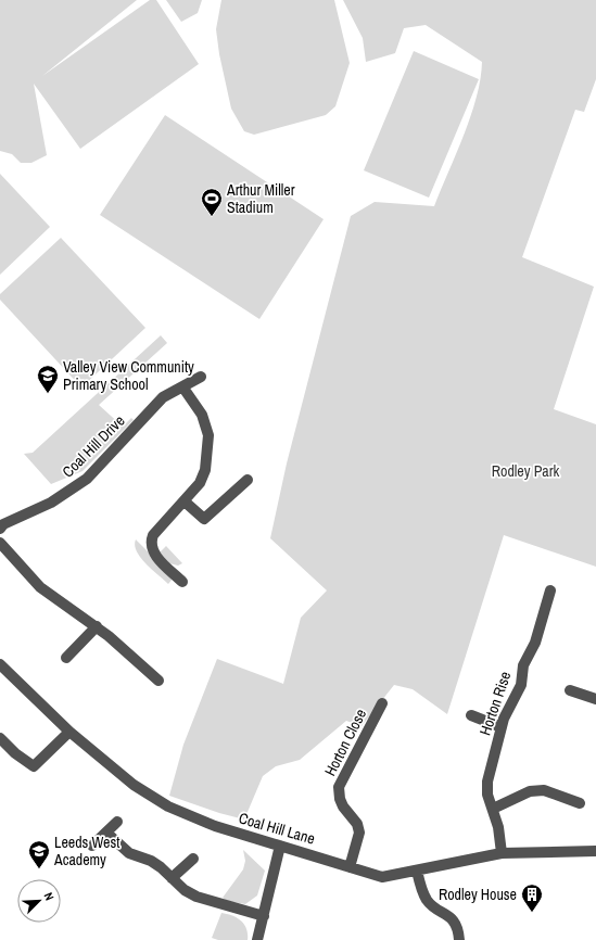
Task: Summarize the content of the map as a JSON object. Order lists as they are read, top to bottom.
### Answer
{
  "streets": {
    "street": [
      "Coal Hill Drive",
      "Horton Rise",
      "Horton Close",
      "Coal Hill Lane"
    ]
  },
  "crossings": [
    ["Horton Rise", "Coal Hill Lane"],
    ["Horton Close", "Coal Hill Lane"]
  ],
  "parks": ["Rodley Park"],
  "places": {
    "sports": ["Arthur Miller Stadium"],
    "school or university": ["Valley View Community Primary School", "Leeds West Academy"],
    "building": ["Rodley House"]
  },
  "north": "top right"
}
